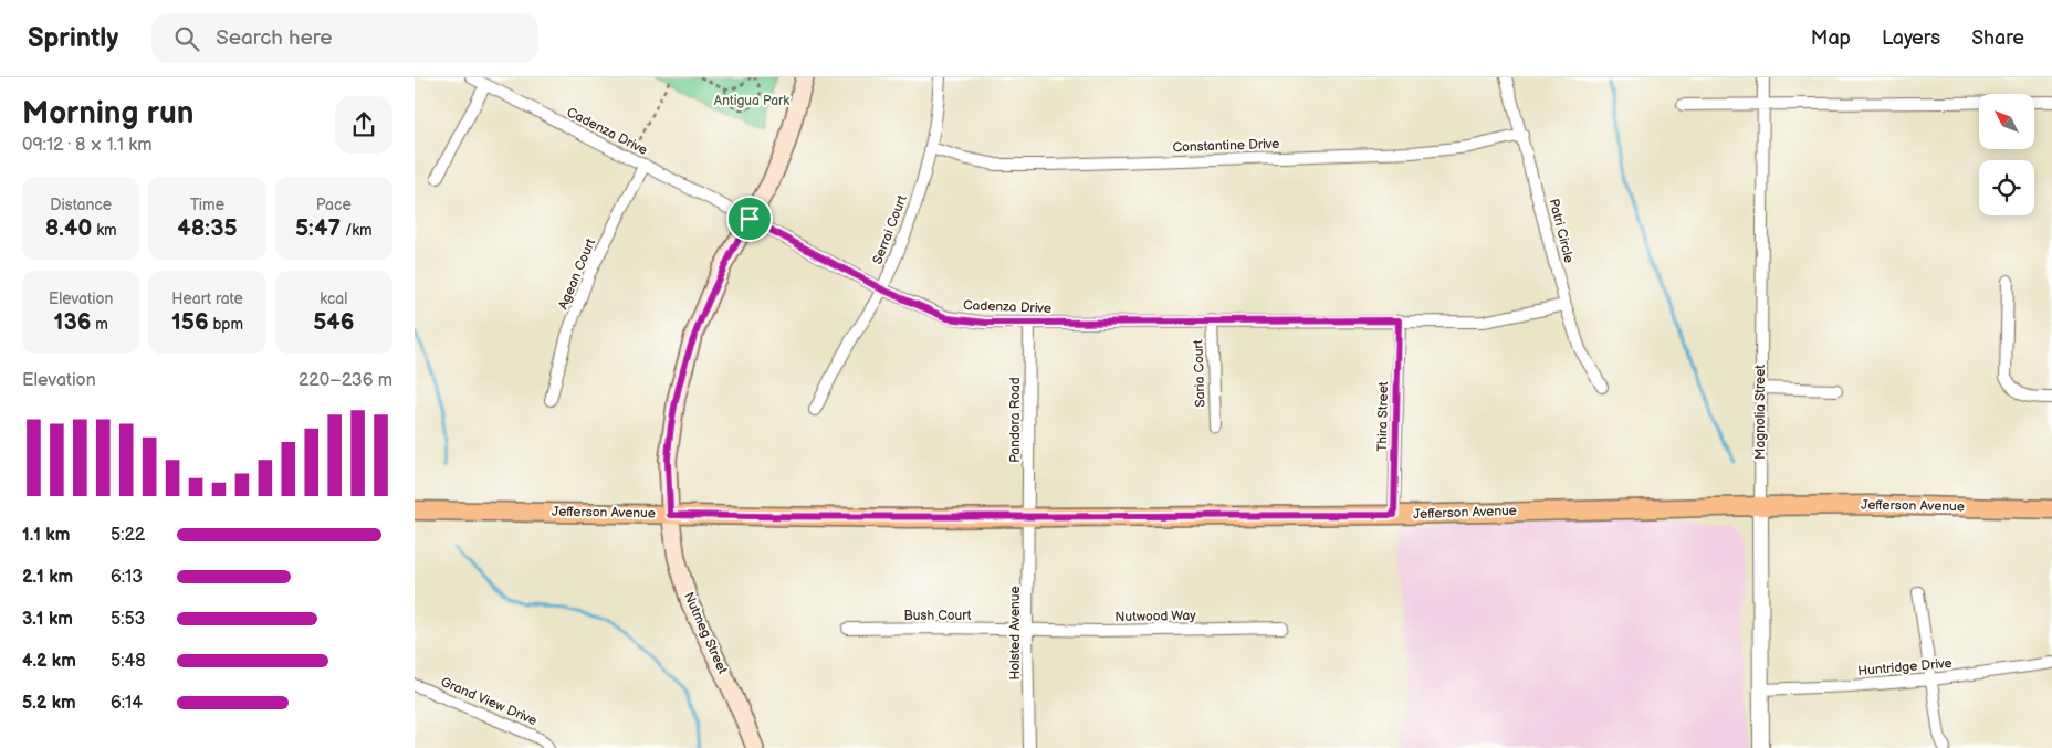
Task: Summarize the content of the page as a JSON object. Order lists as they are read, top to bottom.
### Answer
{
  "streets": {
    "main road": ["Jefferson Avenue", "Nutmeg Street"],
    "street": [
      "Cadenza Drive",
      "Constantine Drive",
      "Serrai Court",
      "Patri Circle",
      "Agean Court",
      "Saria Court",
      "Magnolia Street",
      "Thira Street",
      "Pandora Road",
      "Bush Court",
      "Nutwood Way",
      "Holsted Avenue",
      "Huntridge Drive",
      "Grand View Drive"
    ]
  },
  "crossings": [
    ["Cadenza Drive", "Serrai Court"],
    ["Cadenza Drive", "Patri Circle"],
    ["Cadenza Drive", "Agean Court"],
    ["Cadenza Drive", "Saria Court"],
    ["Cadenza Drive", "Thira Street"],
    ["Cadenza Drive", "Pandora Road"],
    ["Cadenza Drive", "Nutmeg Street"],
    ["Constantine Drive", "Serrai Court"],
    ["Constantine Drive", "Patri Circle"],
    ["Magnolia Street", "Jefferson Avenue"],
    ["Magnolia Street", "Huntridge Drive"],
    ["Thira Street", "Jefferson Avenue"],
    ["Pandora Road", "Jefferson Avenue"],
    ["Pandora Road", "Holsted Avenue"],
    ["Jefferson Avenue", "Nutmeg Street"],
    ["Jefferson Avenue", "Holsted Avenue"],
    ["Bush Court", "Nutwood Way"],
    ["Bush Court", "Holsted Avenue"],
    ["Nutwood Way", "Holsted Avenue"]
  ],
  "parks": ["Antigua Park"],
  "north": "top left",
  "page": {
    "header": "Sprintly",
    "search": "Search here",
    "nav": ["Map", "Layers", "Share"],
    "heading": ["Morning run", "09:12 · 8 × 1.1 km"],
    "stats": [
      ["Distance", "8.40 km"],
      ["Time", "48:35"],
      ["Pace", "5:47 /km"],
      ["Elevation", "136 m"],
      ["Heart rate", "156 bpm"],
      ["kcal", "546"]
    ],
    "chart": ["Elevation", "220–236 m"],
    "list": [
      {
        "name": "1.1 km",
        "note": "5:22"
      },
      {
        "name": "2.1 km",
        "note": "6:13"
      },
      {
        "name": "3.1 km",
        "note": "5:53"
      },
      {
        "name": "4.2 km",
        "note": "5:48"
      },
      {
        "name": "5.2 km",
        "note": "6:14"
      }
    ]
  }
}
